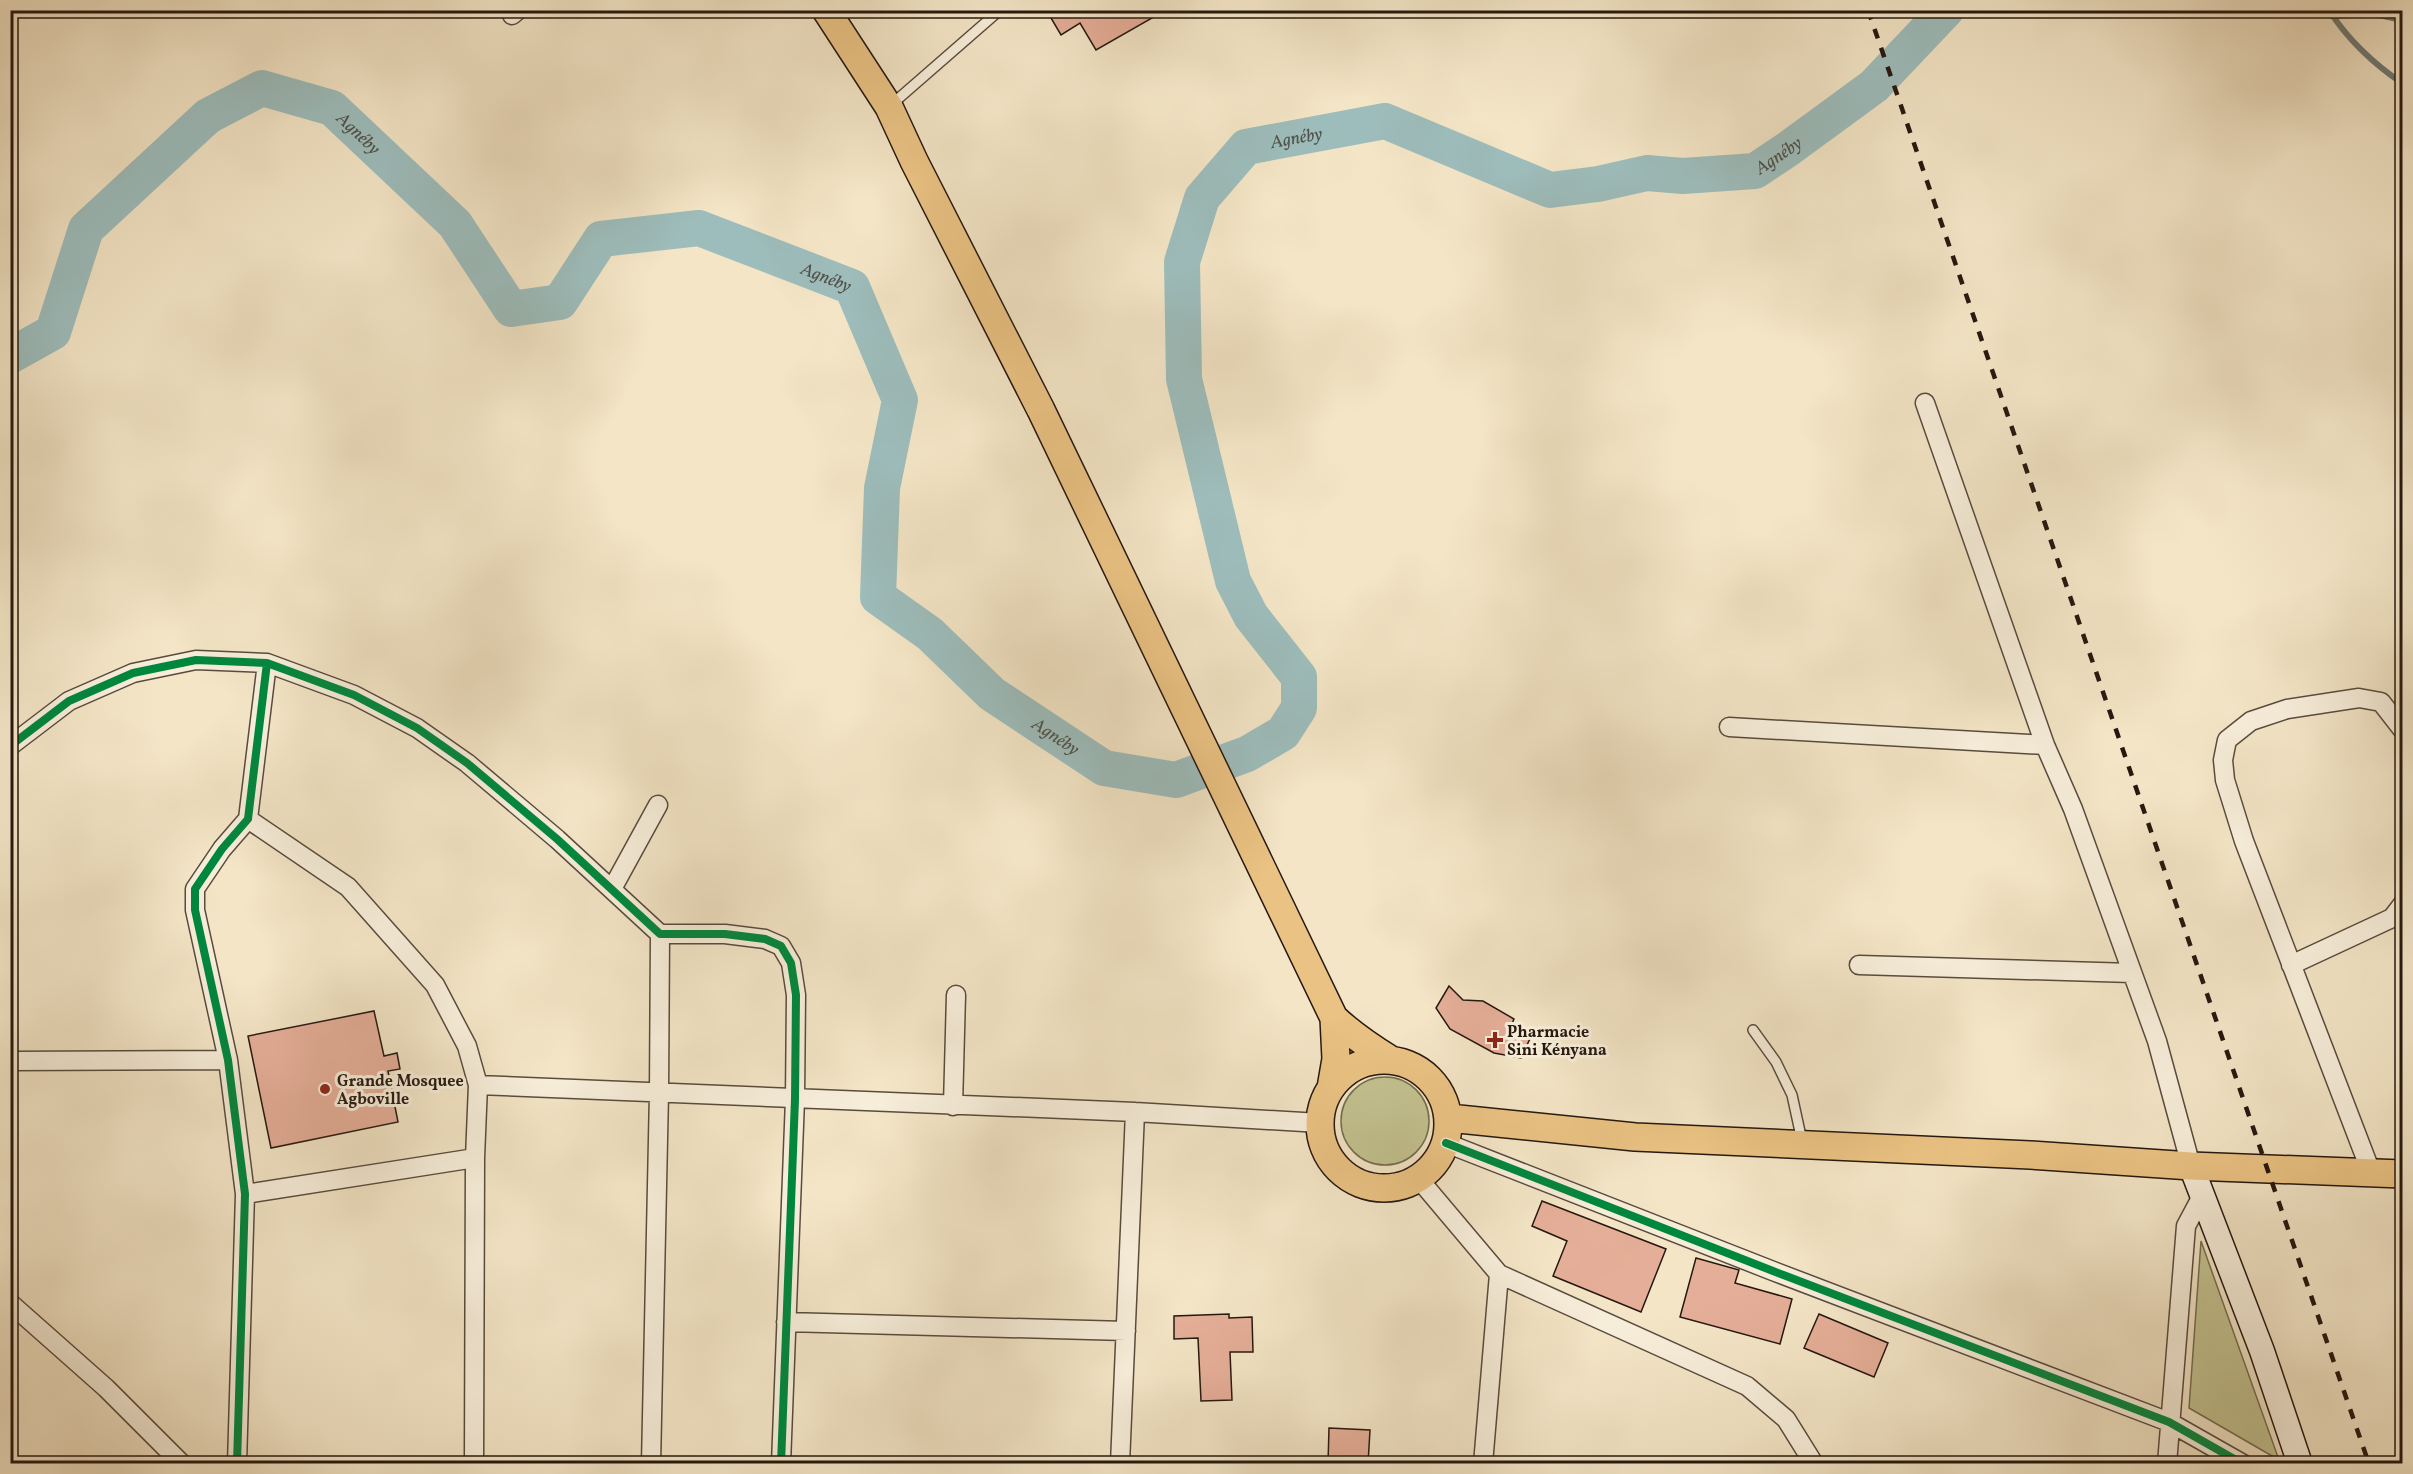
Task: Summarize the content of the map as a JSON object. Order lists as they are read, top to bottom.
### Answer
{
  "water": ["Agnéby"],
  "places": {
    "health": ["Pharmacie Sini Kényana"],
    "other": ["Grande Mosquee Agboville"]
  }
}
